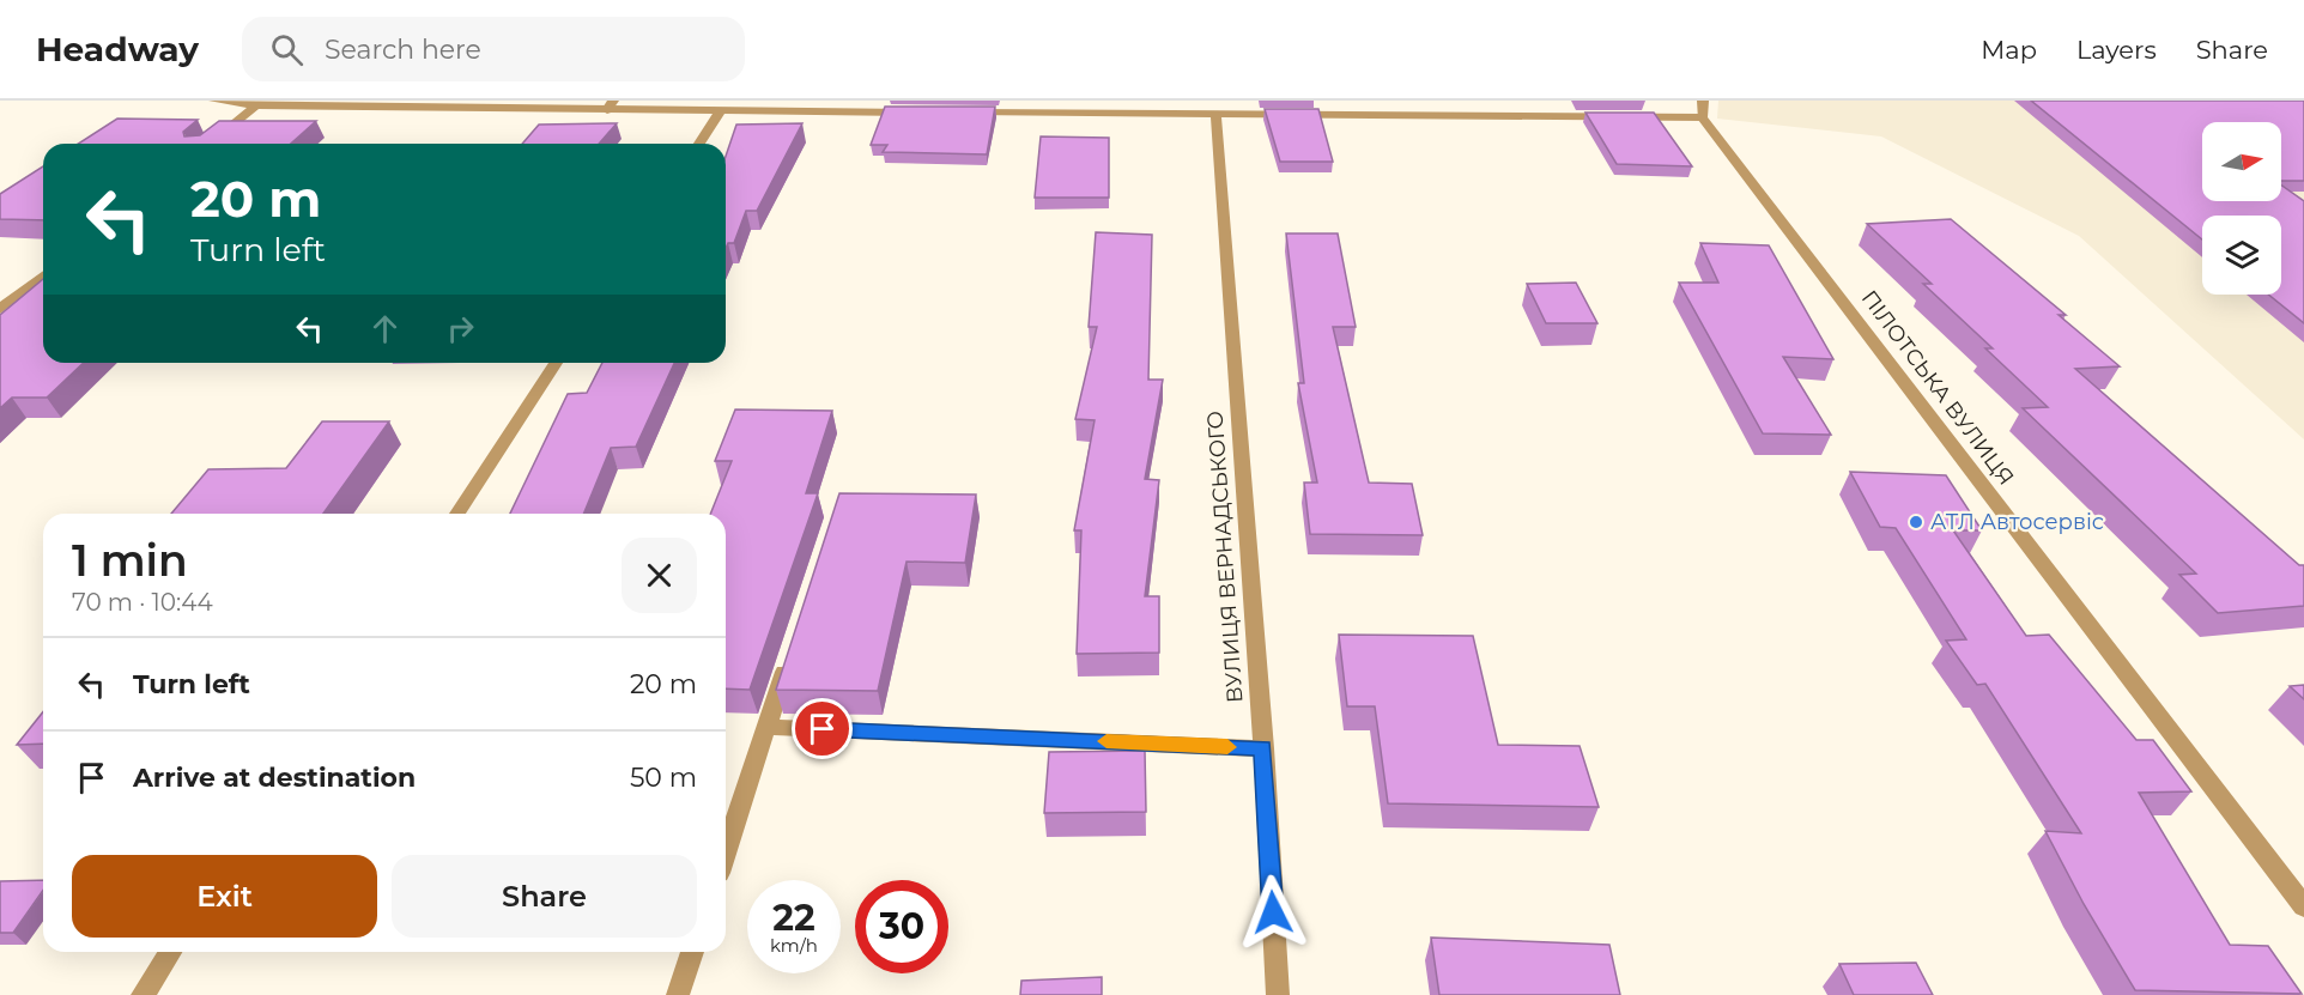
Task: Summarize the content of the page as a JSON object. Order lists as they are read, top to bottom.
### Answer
{
  "streets": {
    "street": ["ПІЛОТСЬКА ВУЛИЦЯ", "ВУЛИЦЯ ВЕРНАДСЬКОГО"]
  },
  "places": ["АТЛ Автосервіс"],
  "north": "right",
  "page": {
    "header": "Headway",
    "search": "Search here",
    "nav": ["Map", "Layers", "Share"],
    "turn": ["20 m", "Turn left"],
    "heading": ["1 min", "70 m · 10:44"],
    "list": [
      {
        "name": "Turn left",
        "value": "20 m"
      },
      {
        "name": "Arrive at destination",
        "value": "50 m"
      }
    ],
    "buttons": ["Exit", "Share"],
    "speed": "22 km/h",
    "limit": "30"
  }
}
